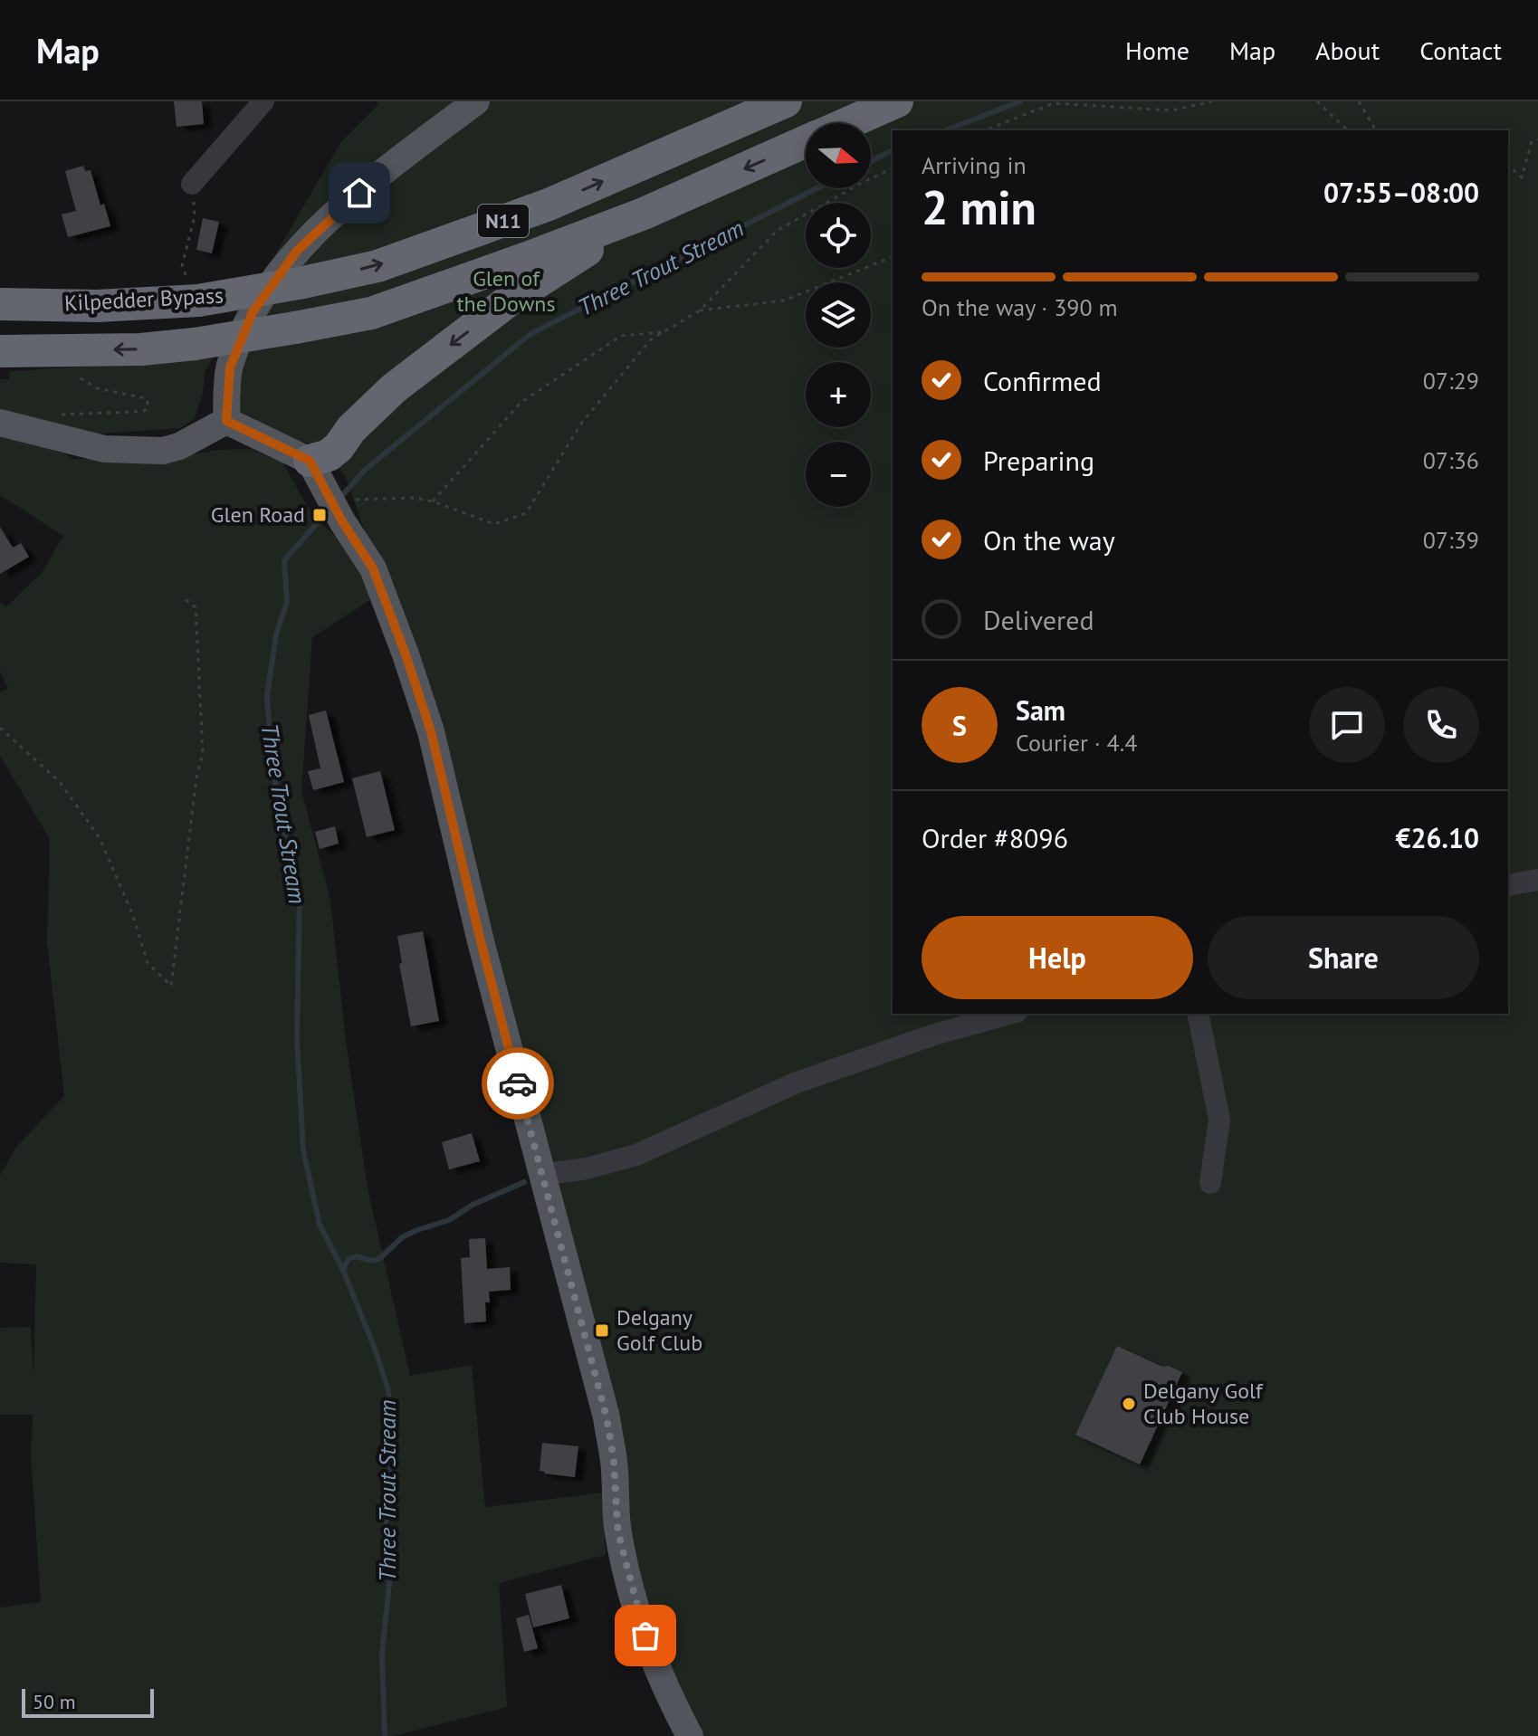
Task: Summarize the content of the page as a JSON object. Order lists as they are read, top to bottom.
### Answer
{
  "streets": {
    "highway": ["N11", "Kilpedder Bypass"]
  },
  "crossings": [
    ["N11", "Kilpedder Bypass"]
  ],
  "water": ["Three Trout Stream"],
  "parks": ["Glen of the Downs"],
  "places": {
    "transit": ["Glen Road", "Delgany Golf Club"],
    "other": ["Delgany Golf Club House"]
  },
  "scale_bar": "50 m",
  "north": "right",
  "page": {
    "header": "Map",
    "nav": [
      "Home",
      "Map",
      "About",
      "Contact"
    ],
    "map_buttons": ["+", "−"],
    "heading": ["2 min", "Arriving in", "07:55–08:00"],
    "panel": [
      "Sam",
      "Courier · 4.4",
      "Order #8096",
      "€26.10"
    ],
    "bar": "On the way · 390 m",
    "list": [
      ["Confirmed", "07:29"],
      ["Preparing", "07:36"],
      ["On the way", "07:39"],
      "Delivered"
    ],
    "round": "S",
    "buttons": ["Help", "Share"],
    "scale": "50 m"
  }
}
